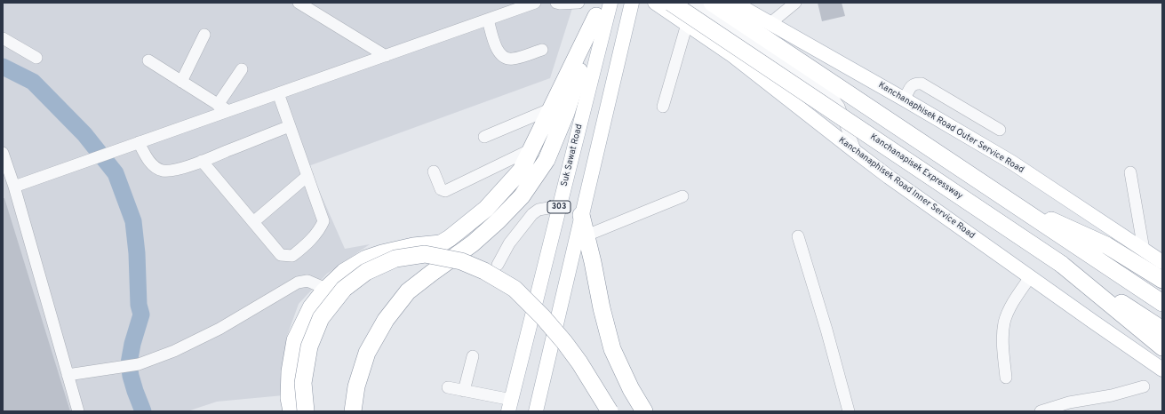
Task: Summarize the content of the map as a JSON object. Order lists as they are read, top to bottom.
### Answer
{
  "streets": {
    "highway": ["Kanchanapisek Expressway"],
    "main road": [
      "Kanchanaphisek Road Outer Service Road",
      "Suk Sawat Road",
      "Kanchanaphisek Road Inner Service Road",
      "303"
    ]
  },
  "crossings": [
    ["Kanchanapisek Expressway", "Kanchanaphisek Road Inner Service Road"]
  ]
}
